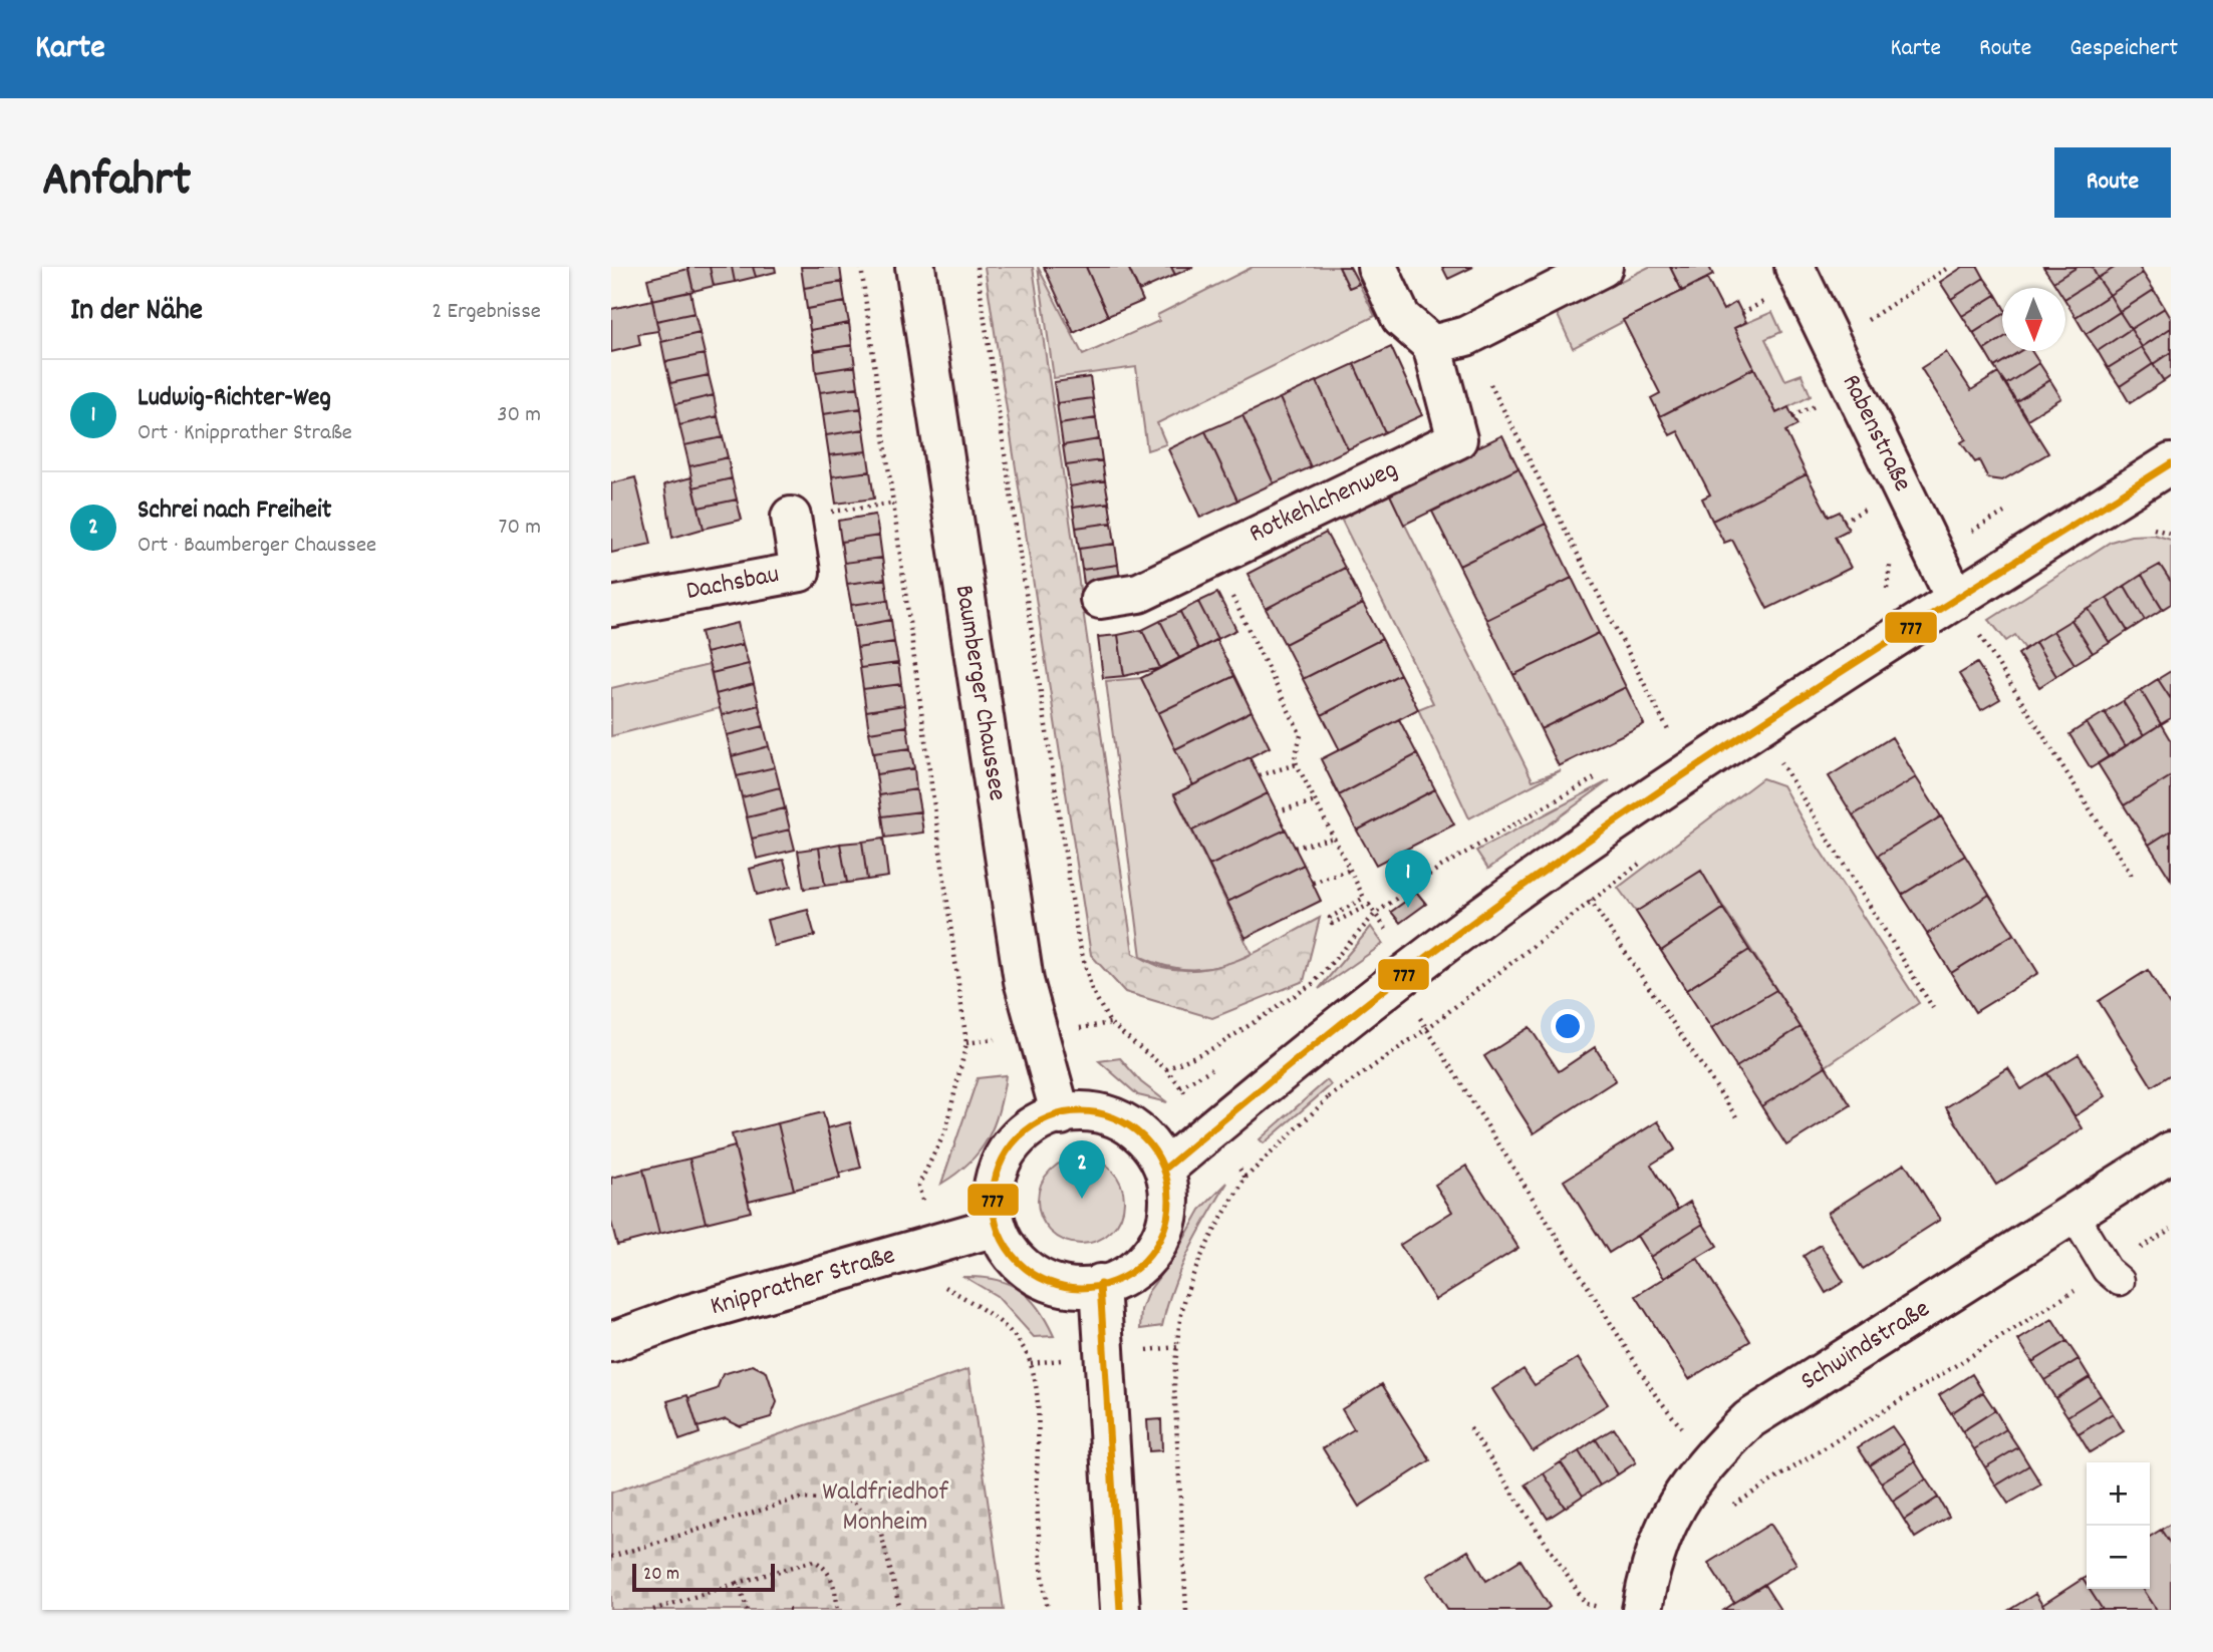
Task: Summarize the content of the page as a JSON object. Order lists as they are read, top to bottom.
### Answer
{
  "streets": {
    "street": [
      "Rabenstraße",
      "Rotkehlchenweg",
      "Dachsbau",
      "Baumberger Chaussee",
      "Knipprather Straße",
      "Schwindstraße"
    ]
  },
  "crossings": [
    ["Baumberger Chaussee", "Knipprather Straße"]
  ],
  "parks": ["Waldfriedhof Monheim"],
  "lines": ["transit line 777"],
  "scale_bar": "20 m",
  "north": "bottom",
  "page": {
    "header": "Karte",
    "nav": ["Karte", "Route", "Gespeichert"],
    "title": "Anfahrt",
    "buttons": "Route",
    "heading": ["In der Nähe", "2 Ergebnisse"],
    "list": [
      {
        "mark": "1",
        "name": "Ludwig-Richter-Weg",
        "note": "Ort · Knipprather Straße",
        "value": "30 m"
      },
      {
        "mark": "2",
        "name": "Schrei nach Freiheit",
        "note": "Ort · Baumberger Chaussee",
        "value": "70 m"
      }
    ],
    "pins": ["1", "2"],
    "map_buttons": ["+", "−"],
    "scale": "20 m"
  }
}
